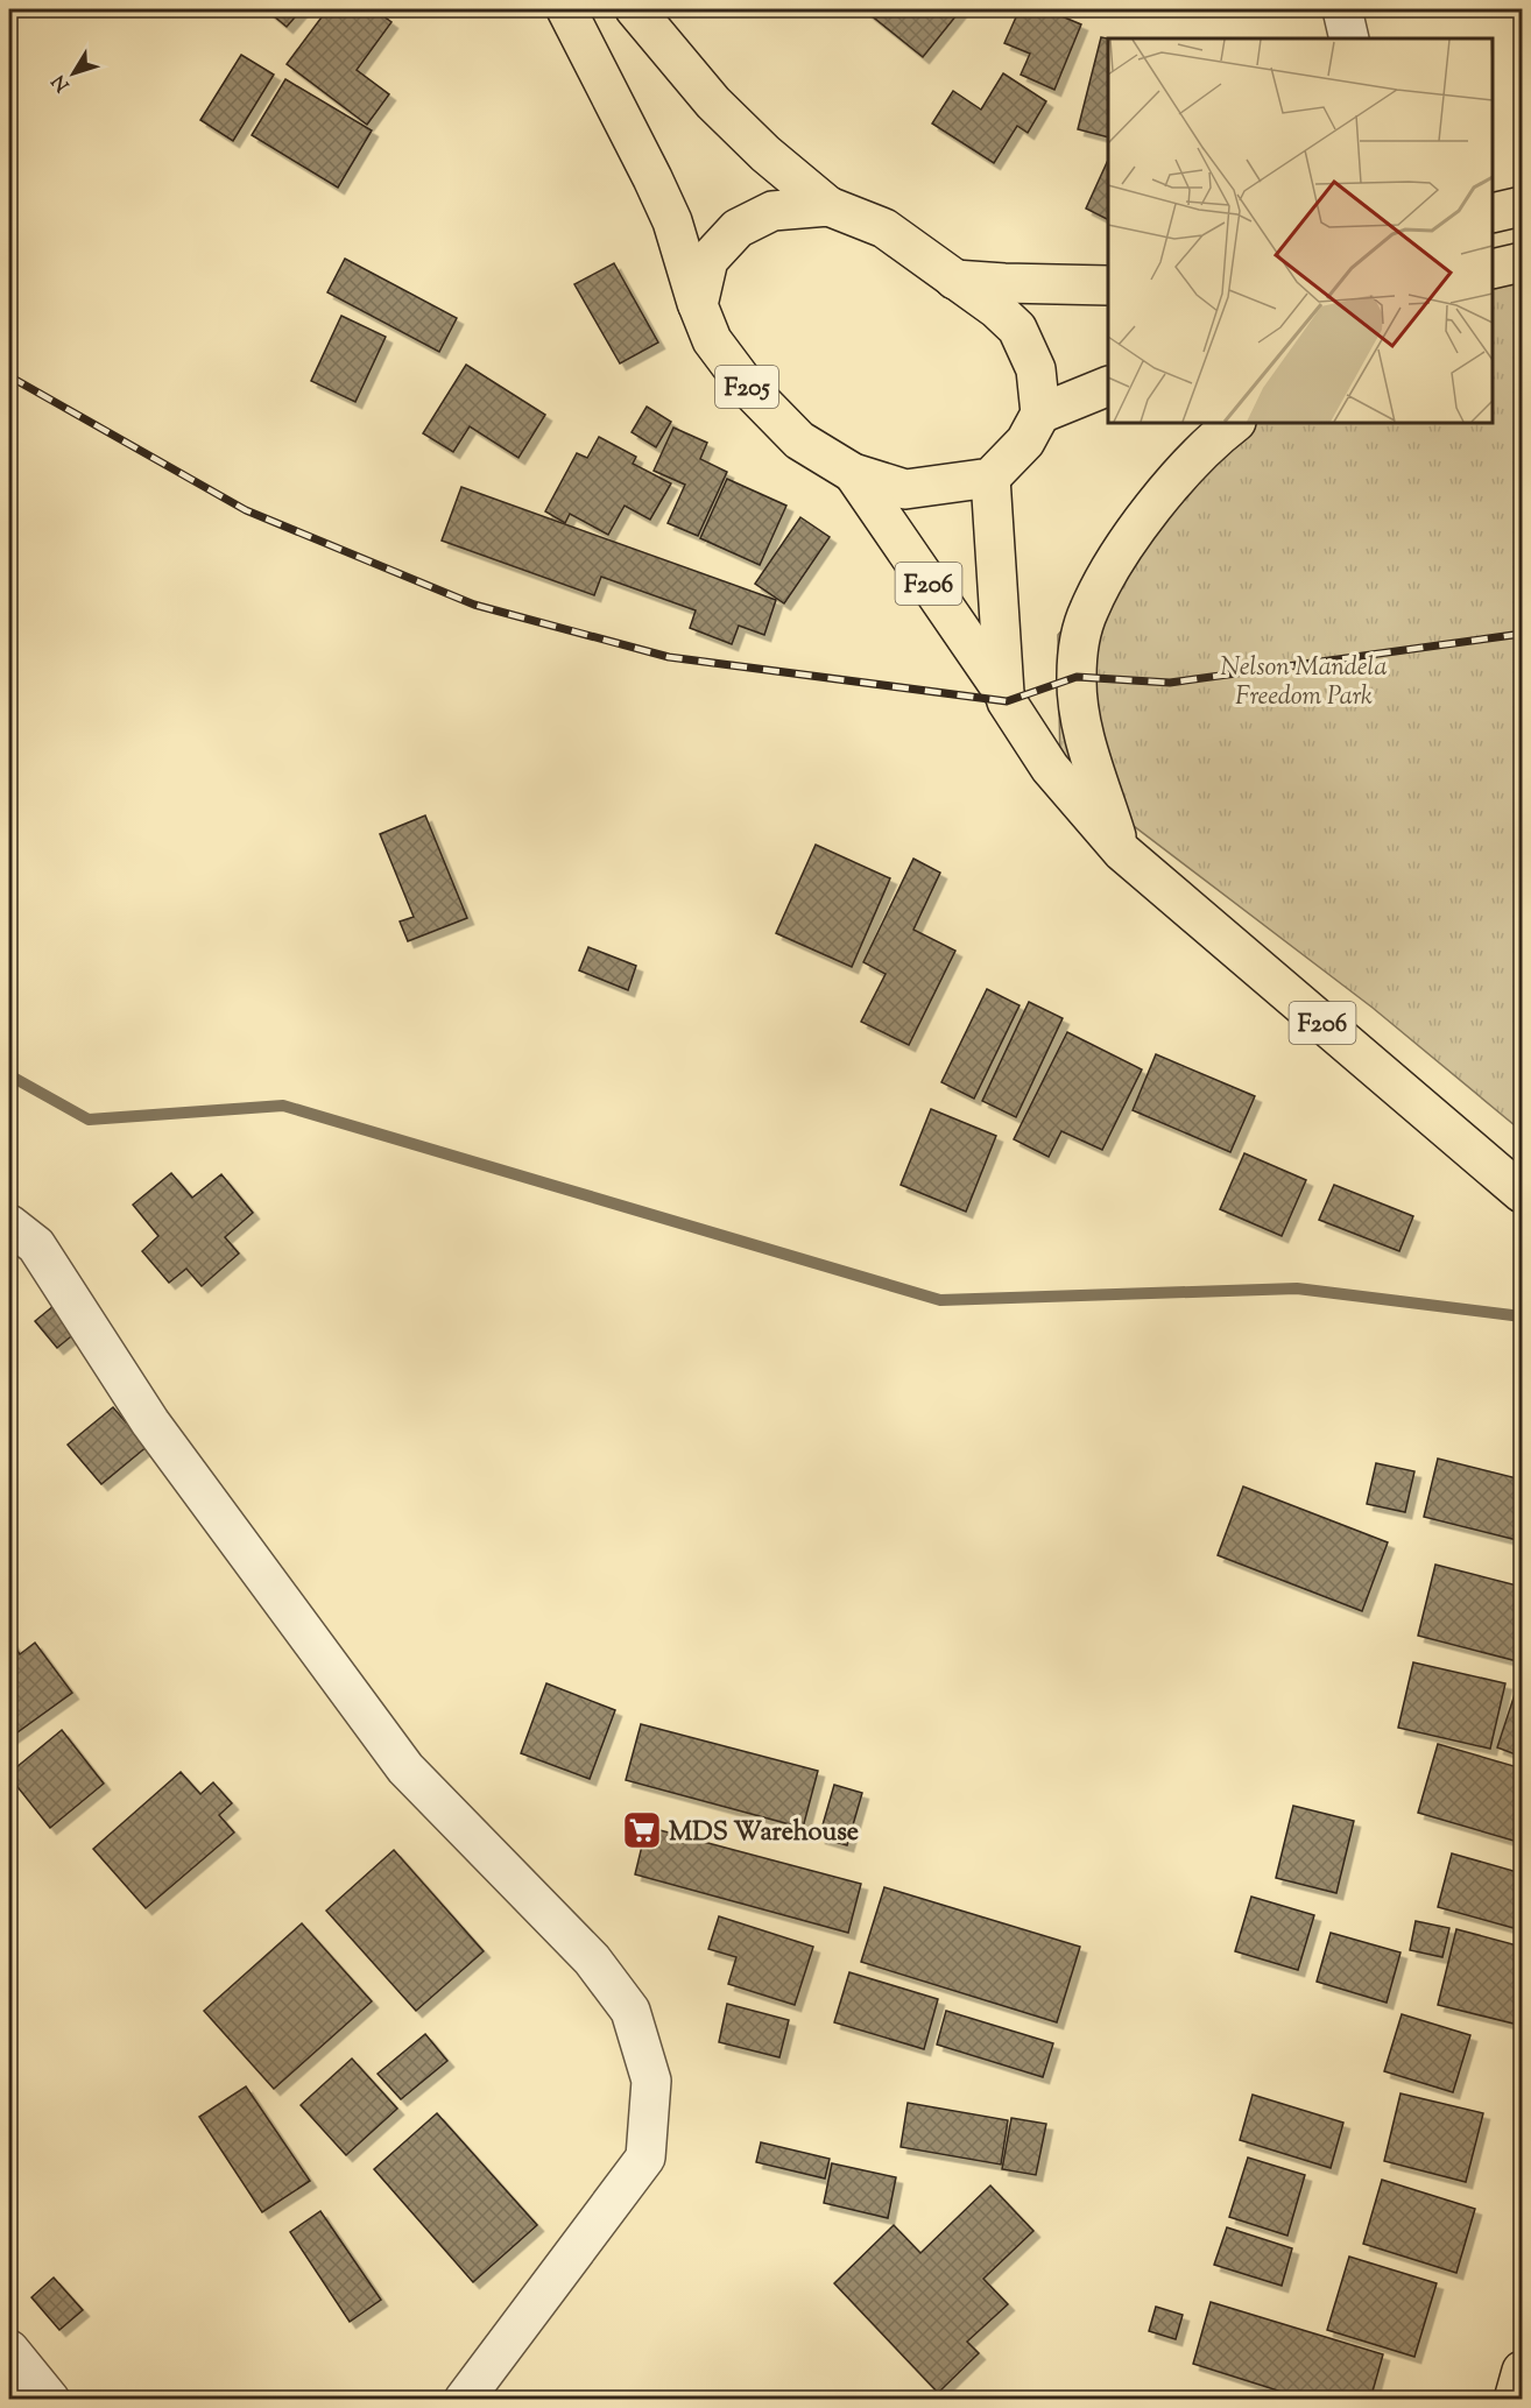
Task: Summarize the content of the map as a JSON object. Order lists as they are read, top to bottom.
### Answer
{
  "streets": {
    "main road": ["F205", "F206"]
  },
  "crossings": [
    ["F205", "F206"]
  ],
  "parks": ["Nelson Mandela Freedom Park"],
  "places": {
    "supermarket": ["MDS Warehouse"]
  },
  "north": "bottom left"
}
